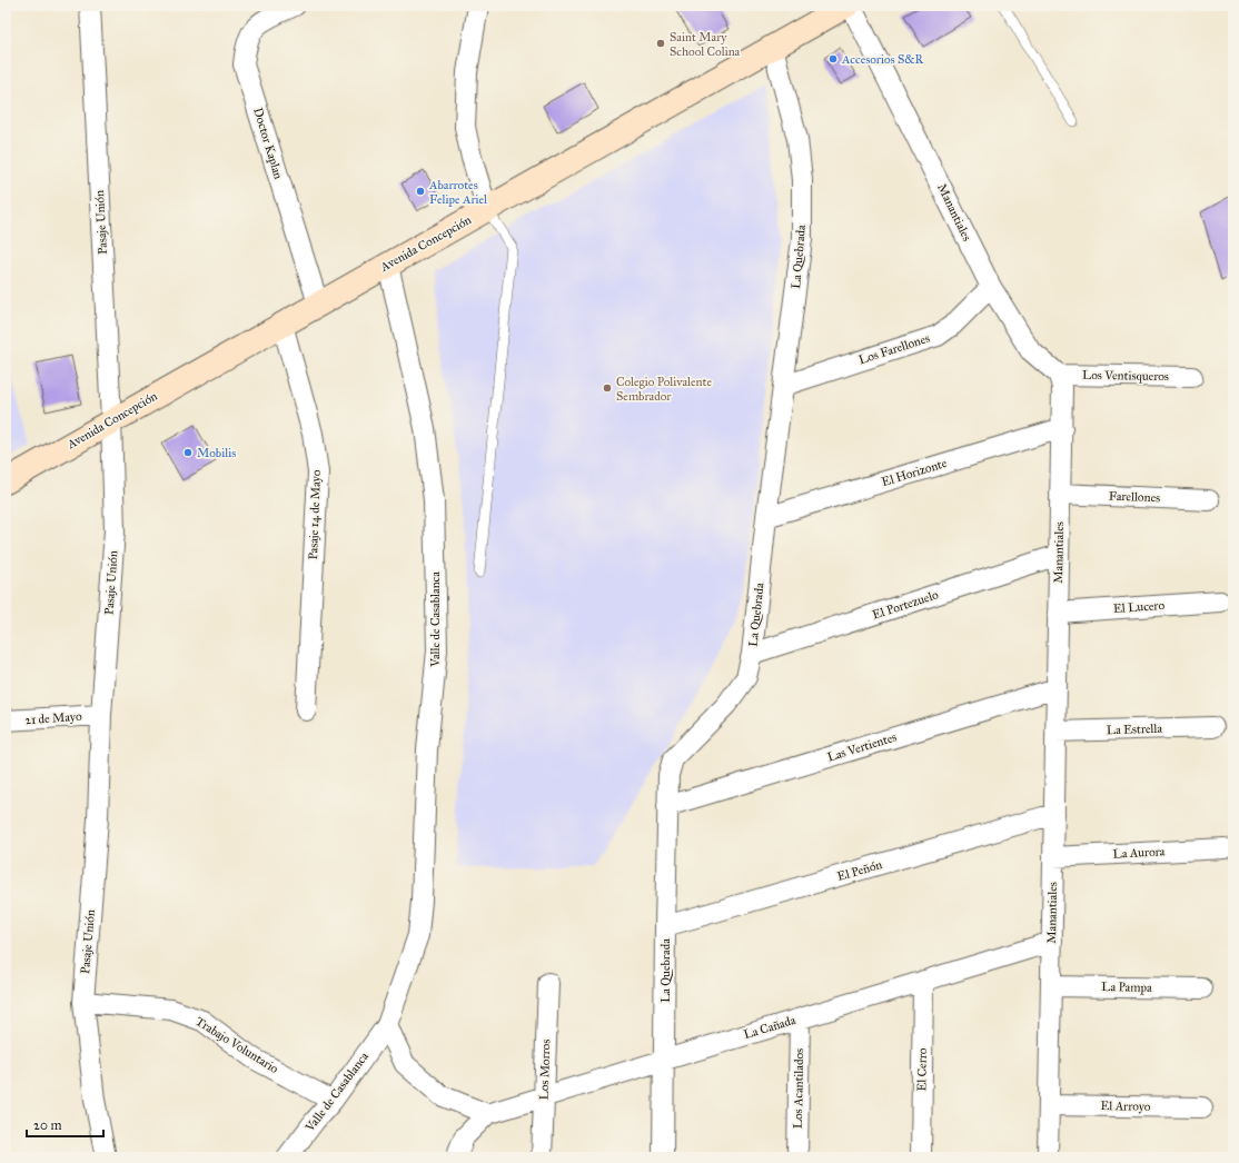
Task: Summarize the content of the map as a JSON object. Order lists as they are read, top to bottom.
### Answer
{
  "streets": {
    "main road": ["Avenida Concepción"],
    "street": [
      "Doctor Kaplan",
      "Manantiales",
      "Pasaje Unión",
      "La Quebrada",
      "Los Farellones",
      "Los Ventisqueros",
      "El Horizonte",
      "Farellones",
      "Pasaje 14 de Mayo",
      "El Portezuelo",
      "El Lucero",
      "Valle de Casablanca",
      "21 de Mayo",
      "La Estrella",
      "Las Vertientes",
      "La Aurora",
      "El Peñón",
      "La Pampa",
      "La Cañada",
      "Trabajo Voluntario",
      "Los Morros",
      "El Cerro",
      "Los Acantilados",
      "El Arroyo"
    ]
  },
  "crossings": [
    ["Doctor Kaplan", "Avenida Concepción"],
    ["Manantiales", "Los Farellones"],
    ["Manantiales", "Los Ventisqueros"],
    ["Manantiales", "El Horizonte"],
    ["Manantiales", "Farellones"],
    ["Manantiales", "El Portezuelo"],
    ["Manantiales", "El Lucero"],
    ["Manantiales", "La Estrella"],
    ["Manantiales", "Las Vertientes"],
    ["Manantiales", "La Aurora"],
    ["Manantiales", "El Peñón"],
    ["Manantiales", "La Pampa"],
    ["Manantiales", "La Cañada"],
    ["Manantiales", "El Arroyo"],
    ["Pasaje Unión", "Avenida Concepción"],
    ["Pasaje Unión", "21 de Mayo"],
    ["Pasaje Unión", "Trabajo Voluntario"],
    ["Avenida Concepción", "La Quebrada"],
    ["Avenida Concepción", "Pasaje 14 de Mayo"],
    ["Avenida Concepción", "Valle de Casablanca"],
    ["La Quebrada", "Los Farellones"],
    ["La Quebrada", "El Horizonte"],
    ["La Quebrada", "El Portezuelo"],
    ["La Quebrada", "Las Vertientes"],
    ["La Quebrada", "El Peñón"],
    ["La Quebrada", "La Cañada"],
    ["Valle de Casablanca", "Trabajo Voluntario"],
    ["La Cañada", "Los Morros"],
    ["La Cañada", "El Cerro"],
    ["La Cañada", "Los Acantilados"]
  ],
  "places": [
    "Saint Mary School Colina",
    "Accesorios S&R",
    "Abarrotes Felipe Ariel",
    "Colegio Polivalente Sembrador",
    "Mobilis"
  ],
  "scale_bar": "20 m"
}
